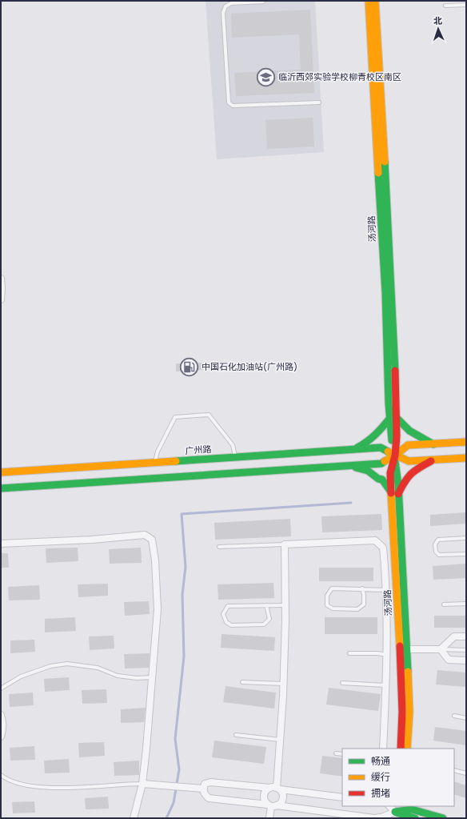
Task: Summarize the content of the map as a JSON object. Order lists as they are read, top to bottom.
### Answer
{
  "streets": {
    "street": ["汤河路", "广州路"]
  },
  "crossings": [
    ["汤河路", "广州路"]
  ],
  "places": {
    "school or university": ["临沂西郊实验学校柳青校区南区"],
    "fuel station": ["中国石化加油站(广州路)"]
  },
  "legend": ["畅通", "缓行", "拥堵"],
  "north": "top"
}
